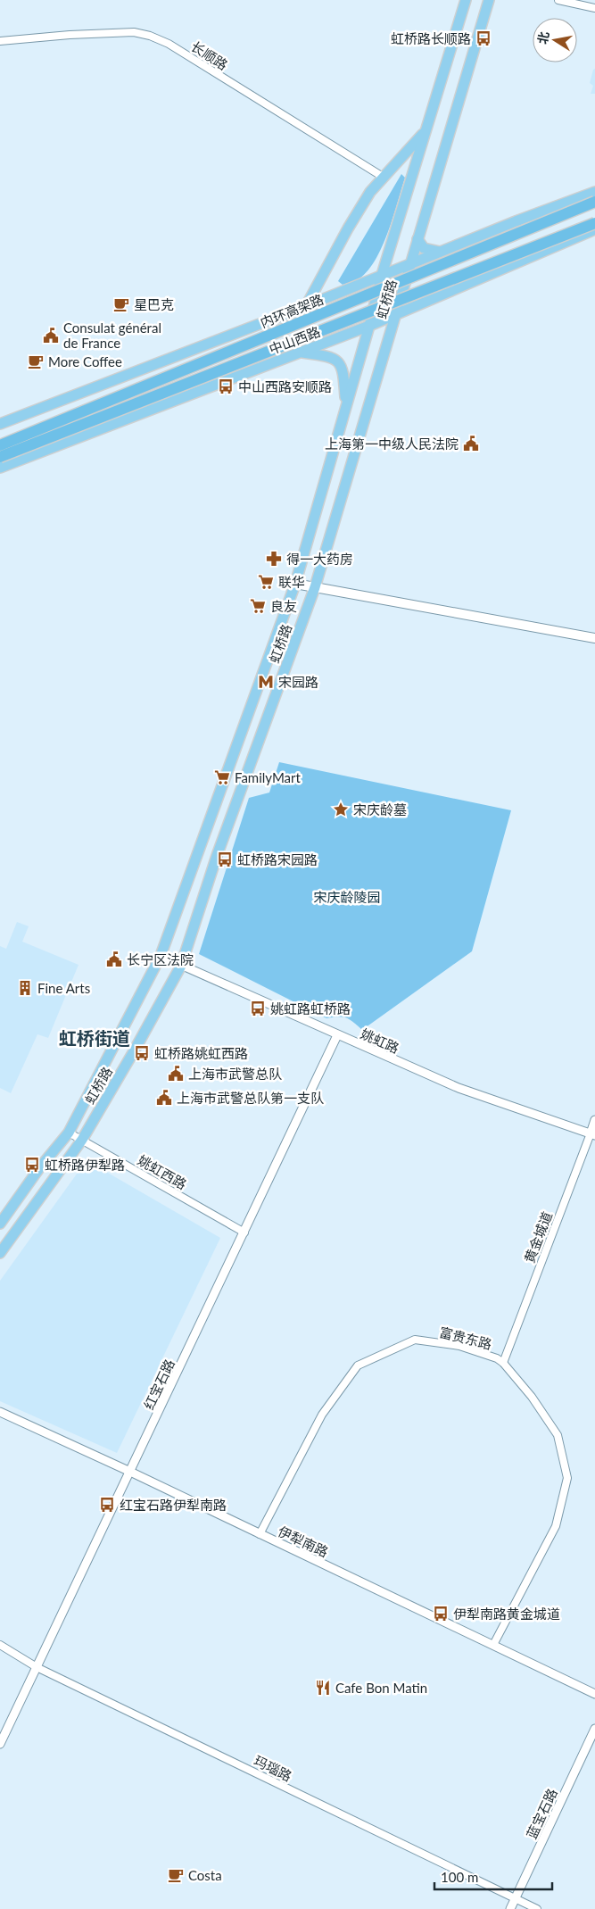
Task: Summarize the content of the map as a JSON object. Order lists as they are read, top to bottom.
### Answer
{
  "streets": {
    "highway": ["内环高架路"],
    "main road": ["虹桥路", "中山西路"],
    "street": [
      "长顺路",
      "姚虹路",
      "姚虹西路",
      "黄金城道",
      "富贵东路",
      "红宝石路",
      "伊犁南路",
      "玛瑙路",
      "蓝宝石路"
    ]
  },
  "crossings": [
    ["虹桥路", "中山西路"],
    ["虹桥路", "姚虹路"],
    ["虹桥路", "姚虹西路"],
    ["姚虹路", "黄金城道"],
    ["姚虹路", "红宝石路"],
    ["姚虹西路", "红宝石路"],
    ["黄金城道", "富贵东路"],
    ["富贵东路", "伊犁南路"],
    ["红宝石路", "伊犁南路"],
    ["红宝石路", "玛瑙路"],
    ["玛瑙路", "蓝宝石路"]
  ],
  "districts": ["虹桥街道"],
  "parks": ["宋庆龄陵园"],
  "places": {
    "bus stop": [
      "虹桥路长顺路",
      "中山西路安顺路",
      "虹桥路宋园路",
      "姚虹路虹桥路",
      "虹桥路姚虹西路",
      "虹桥路伊犁路",
      "红宝石路伊犁南路",
      "伊犁南路黄金城道"
    ],
    "cafe": ["星巴克", "More Coffee", "Costa"],
    "public building": [
      "Consulat général de France",
      "上海第一中级人民法院",
      "长宁区法院",
      "上海市武警总队",
      "上海市武警总队第一支队"
    ],
    "pharmacy": ["得一大药房"],
    "supermarket": ["联华", "良友", "FamilyMart"],
    "metro station": ["宋园路"],
    "place": ["宋庆龄墓"],
    "building": ["Fine Arts"],
    "restaurant": ["Cafe Bon Matin"]
  },
  "scale_bar": "100 m",
  "north": "left"
}
